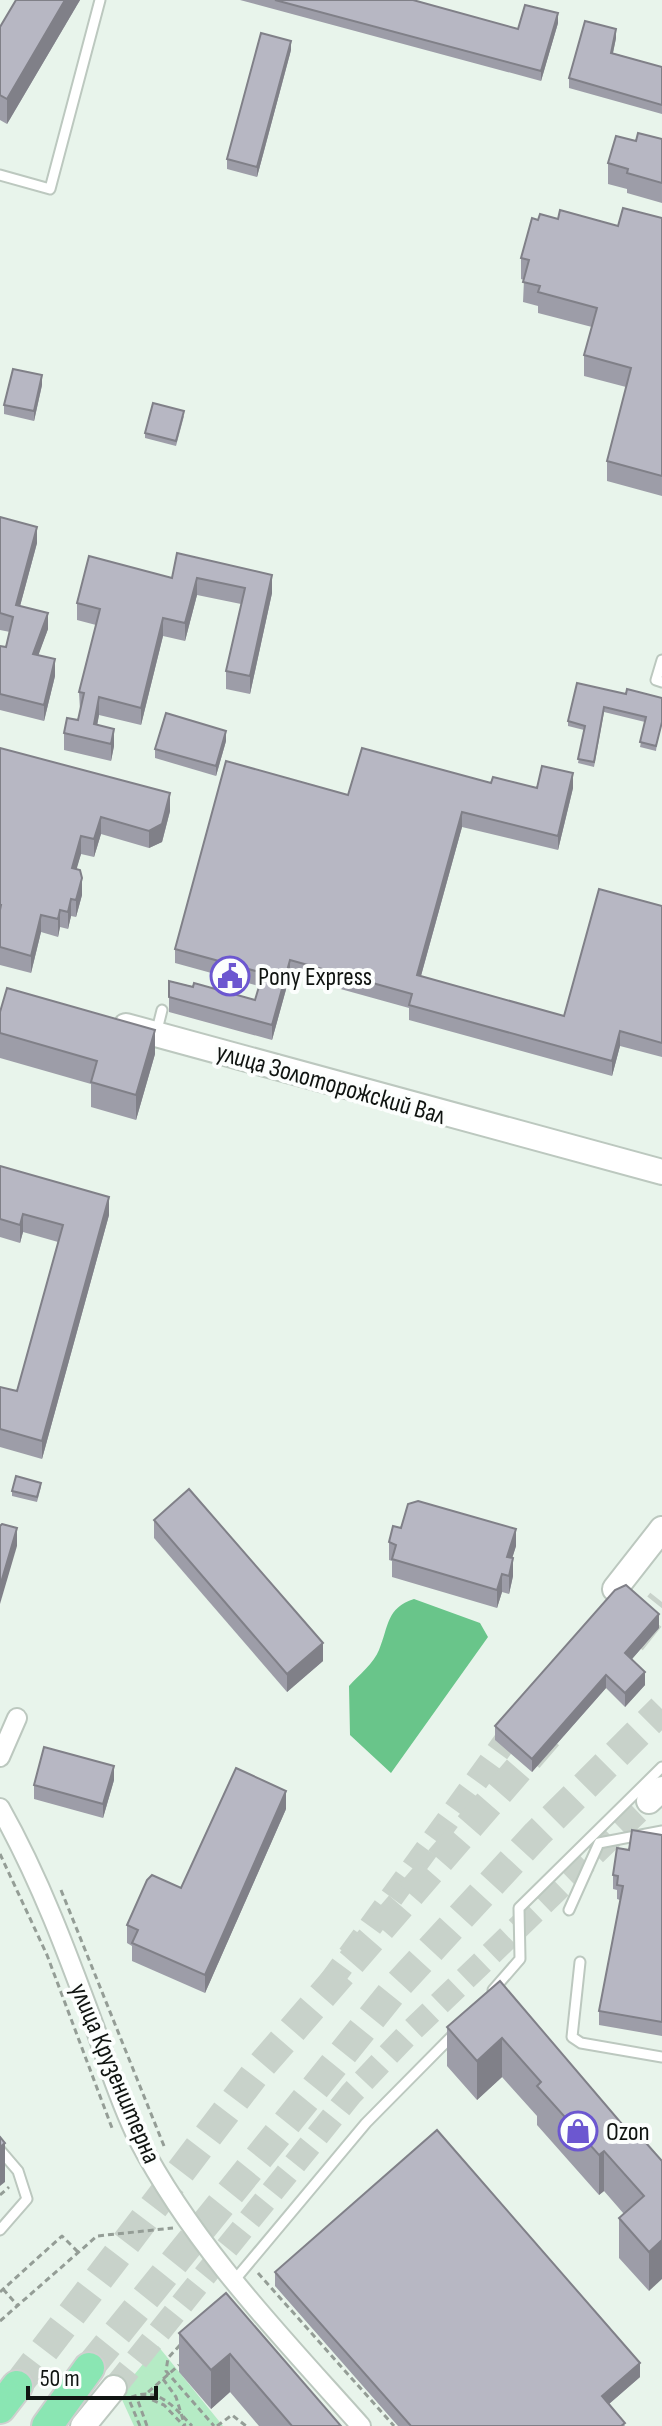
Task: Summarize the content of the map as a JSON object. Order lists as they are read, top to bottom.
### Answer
{
  "streets": {
    "street": ["улица Золоторожский Вал", "улица Крузенштерна"]
  },
  "places": {
    "public building": ["Pony Express"],
    "shop": ["Ozon"]
  },
  "scale_bar": "50 m"
}
